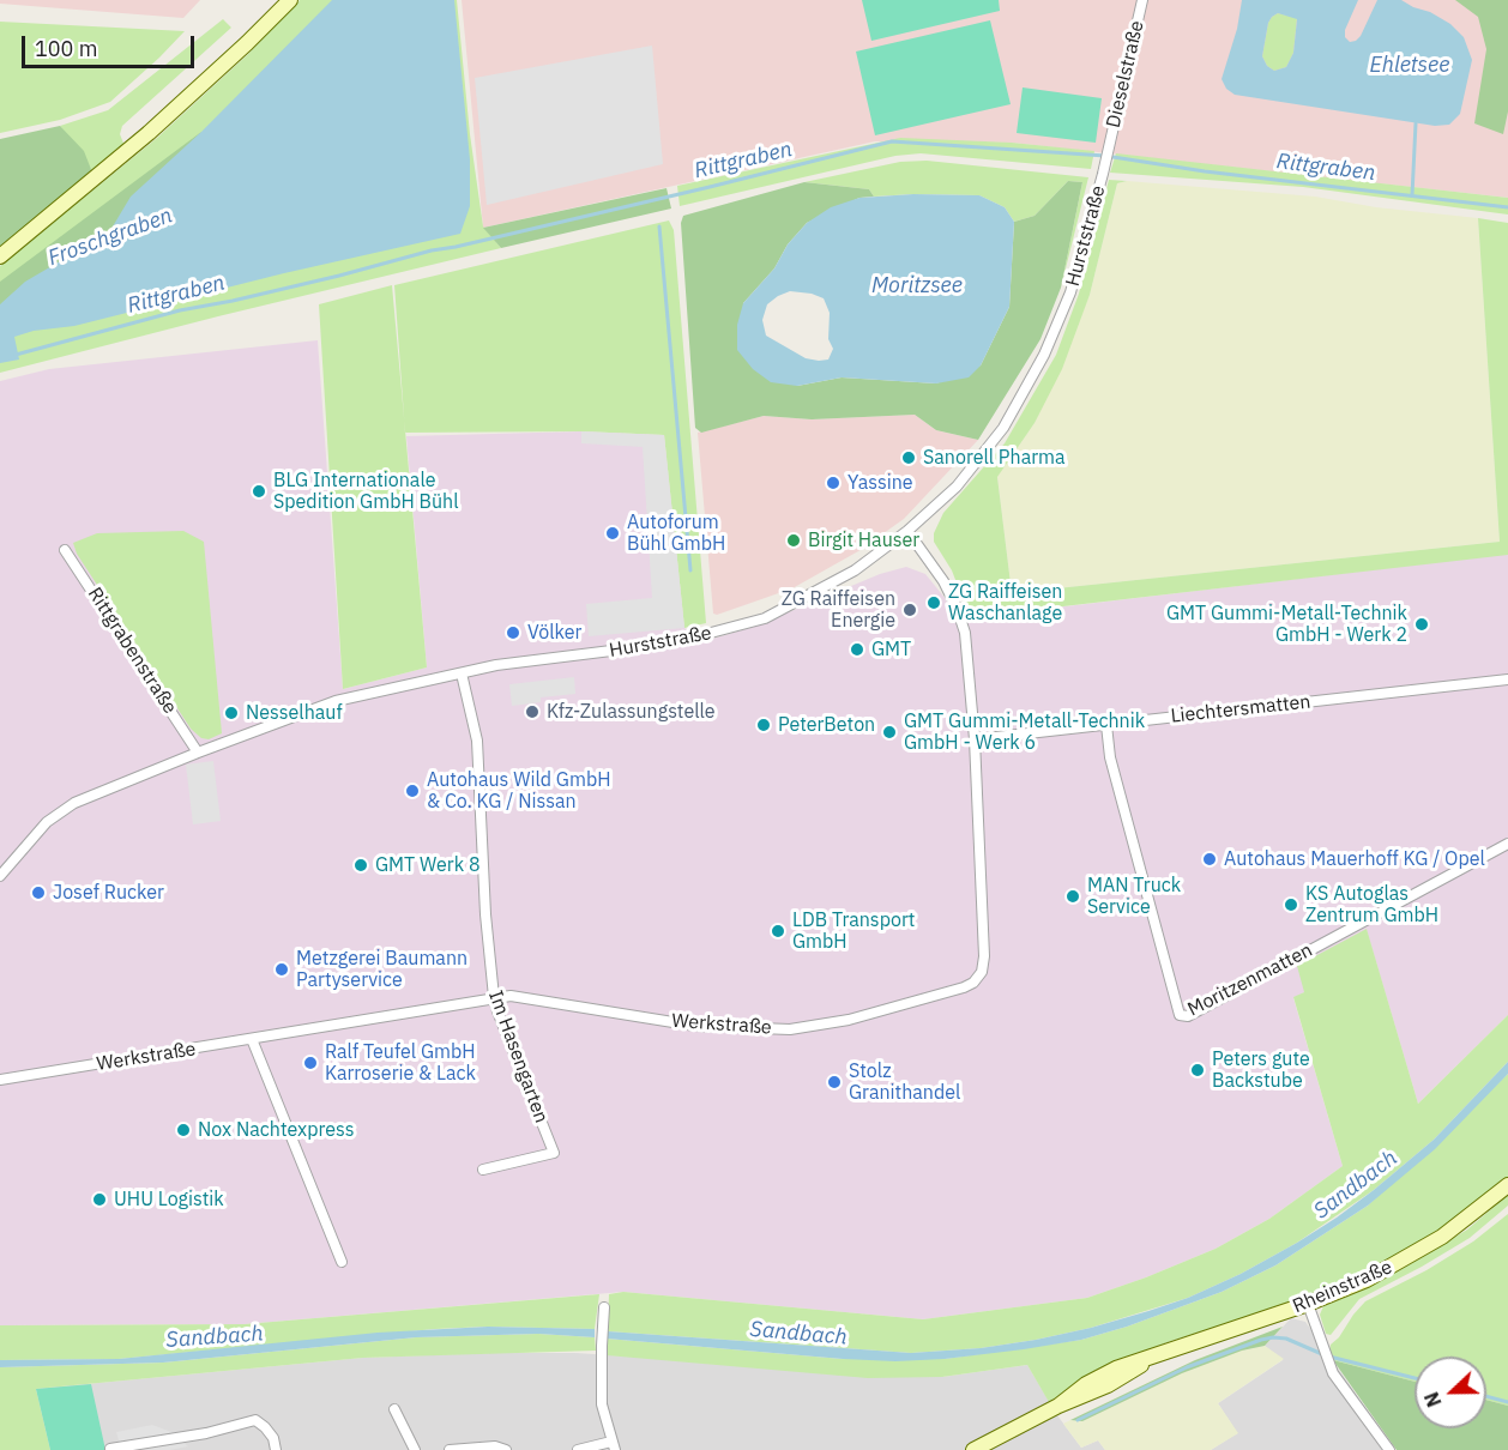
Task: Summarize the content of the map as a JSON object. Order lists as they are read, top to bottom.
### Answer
{
  "streets": {
    "street": [
      "Dieselstraße",
      "Hurststraße",
      "Rittgrabenstraße",
      "Liechtersmatten",
      "Moritzenmatten",
      "Werkstraße",
      "Im Hasengarten",
      "Rheinstraße"
    ]
  },
  "crossings": [
    ["Dieselstraße", "Hurststraße"],
    ["Hurststraße", "Rittgrabenstraße"],
    ["Hurststraße", "Werkstraße"],
    ["Hurststraße", "Im Hasengarten"],
    ["Liechtersmatten", "Moritzenmatten"],
    ["Liechtersmatten", "Werkstraße"],
    ["Werkstraße", "Im Hasengarten"]
  ],
  "water": [
    "Ehletsee",
    "Rittgraben",
    "Froschgraben",
    "Moritzsee",
    "Sandbach"
  ],
  "places": [
    "Sanorell Pharma",
    "Yassine",
    "BLG Internationale Spedition GmbH Bühl",
    "Autoforum Bühl GmbH",
    "Birgit Hauser",
    "ZG Raiffeisen Waschanlage",
    "ZG Raiffeisen Energie",
    "GMT Gummi-Metall-Technik GmbH - Werk 2",
    "Völker",
    "GMT",
    "Kfz-Zulassungstelle",
    "Nesselhauf",
    "PeterBeton",
    "GMT Gummi-Metall-Technik GmbH - Werk 6",
    "Autohaus Wild GmbH & Co. KG / Nissan",
    "Autohaus Mauerhoff KG / Opel",
    "GMT Werk 8",
    "Josef Rucker",
    "MAN Truck Service",
    "KS Autoglas Zentrum GmbH",
    "LDB Transport GmbH",
    "Metzgerei Baumann Partyservice",
    "Ralf Teufel GmbH Karroserie & Lack",
    "Peters gute Backstube",
    "Stolz Granithandel",
    "Nox Nachtexpress",
    "UHU Logistik"
  ],
  "scale_bar": "100 m",
  "north": "left"
}
